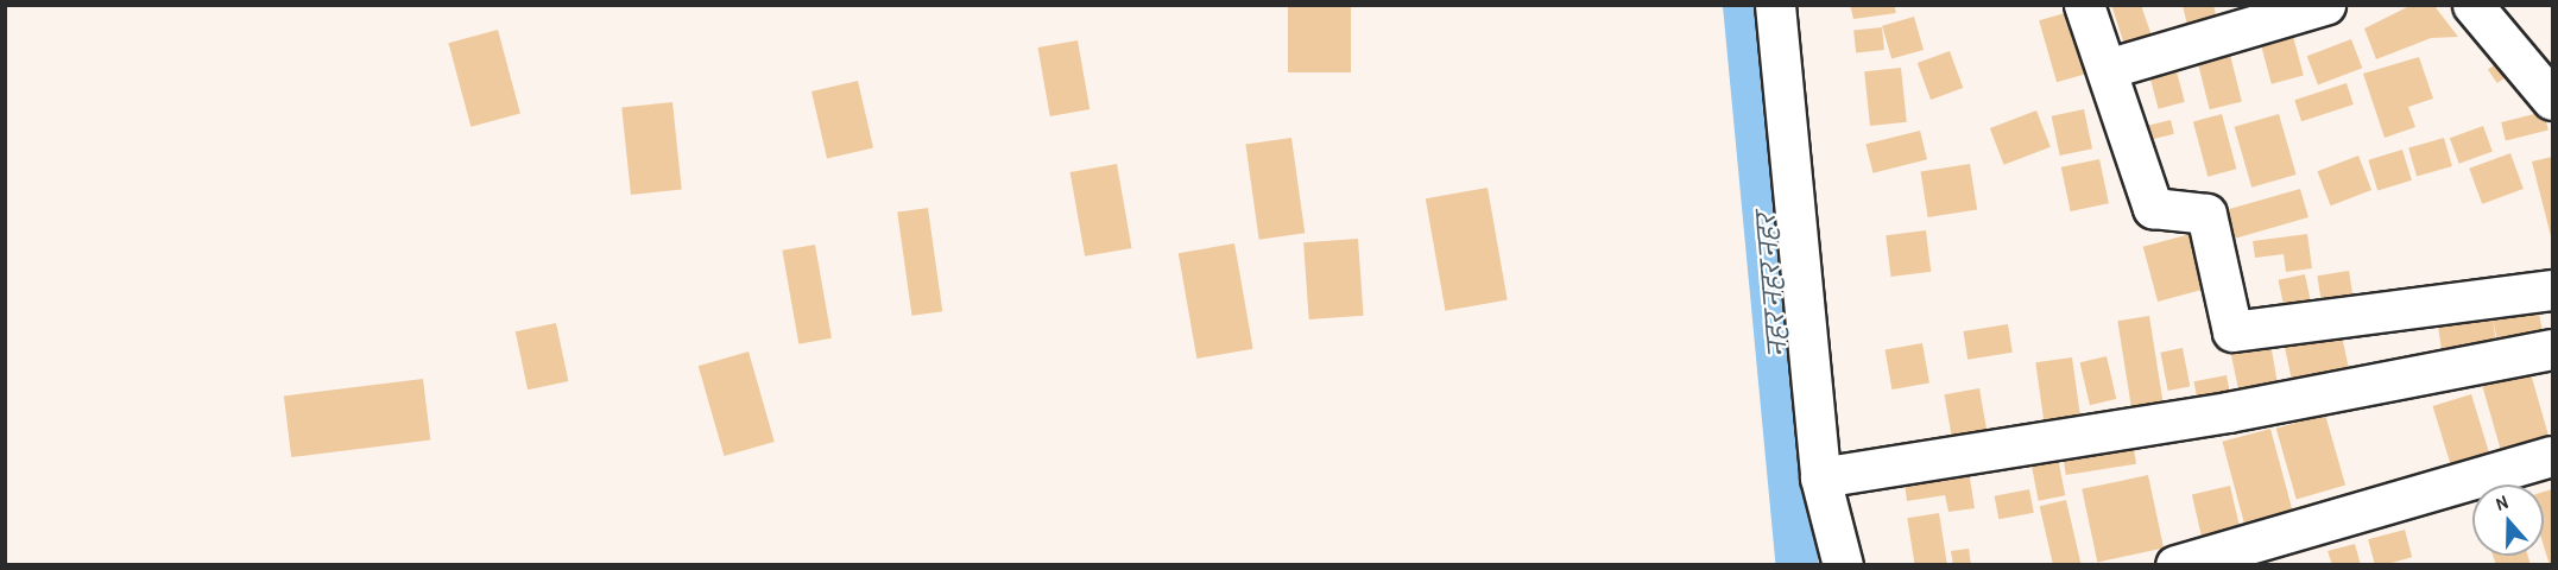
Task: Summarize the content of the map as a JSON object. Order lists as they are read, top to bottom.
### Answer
{
  "water": ["नहर नहर नहर"],
  "north": "top"
}
